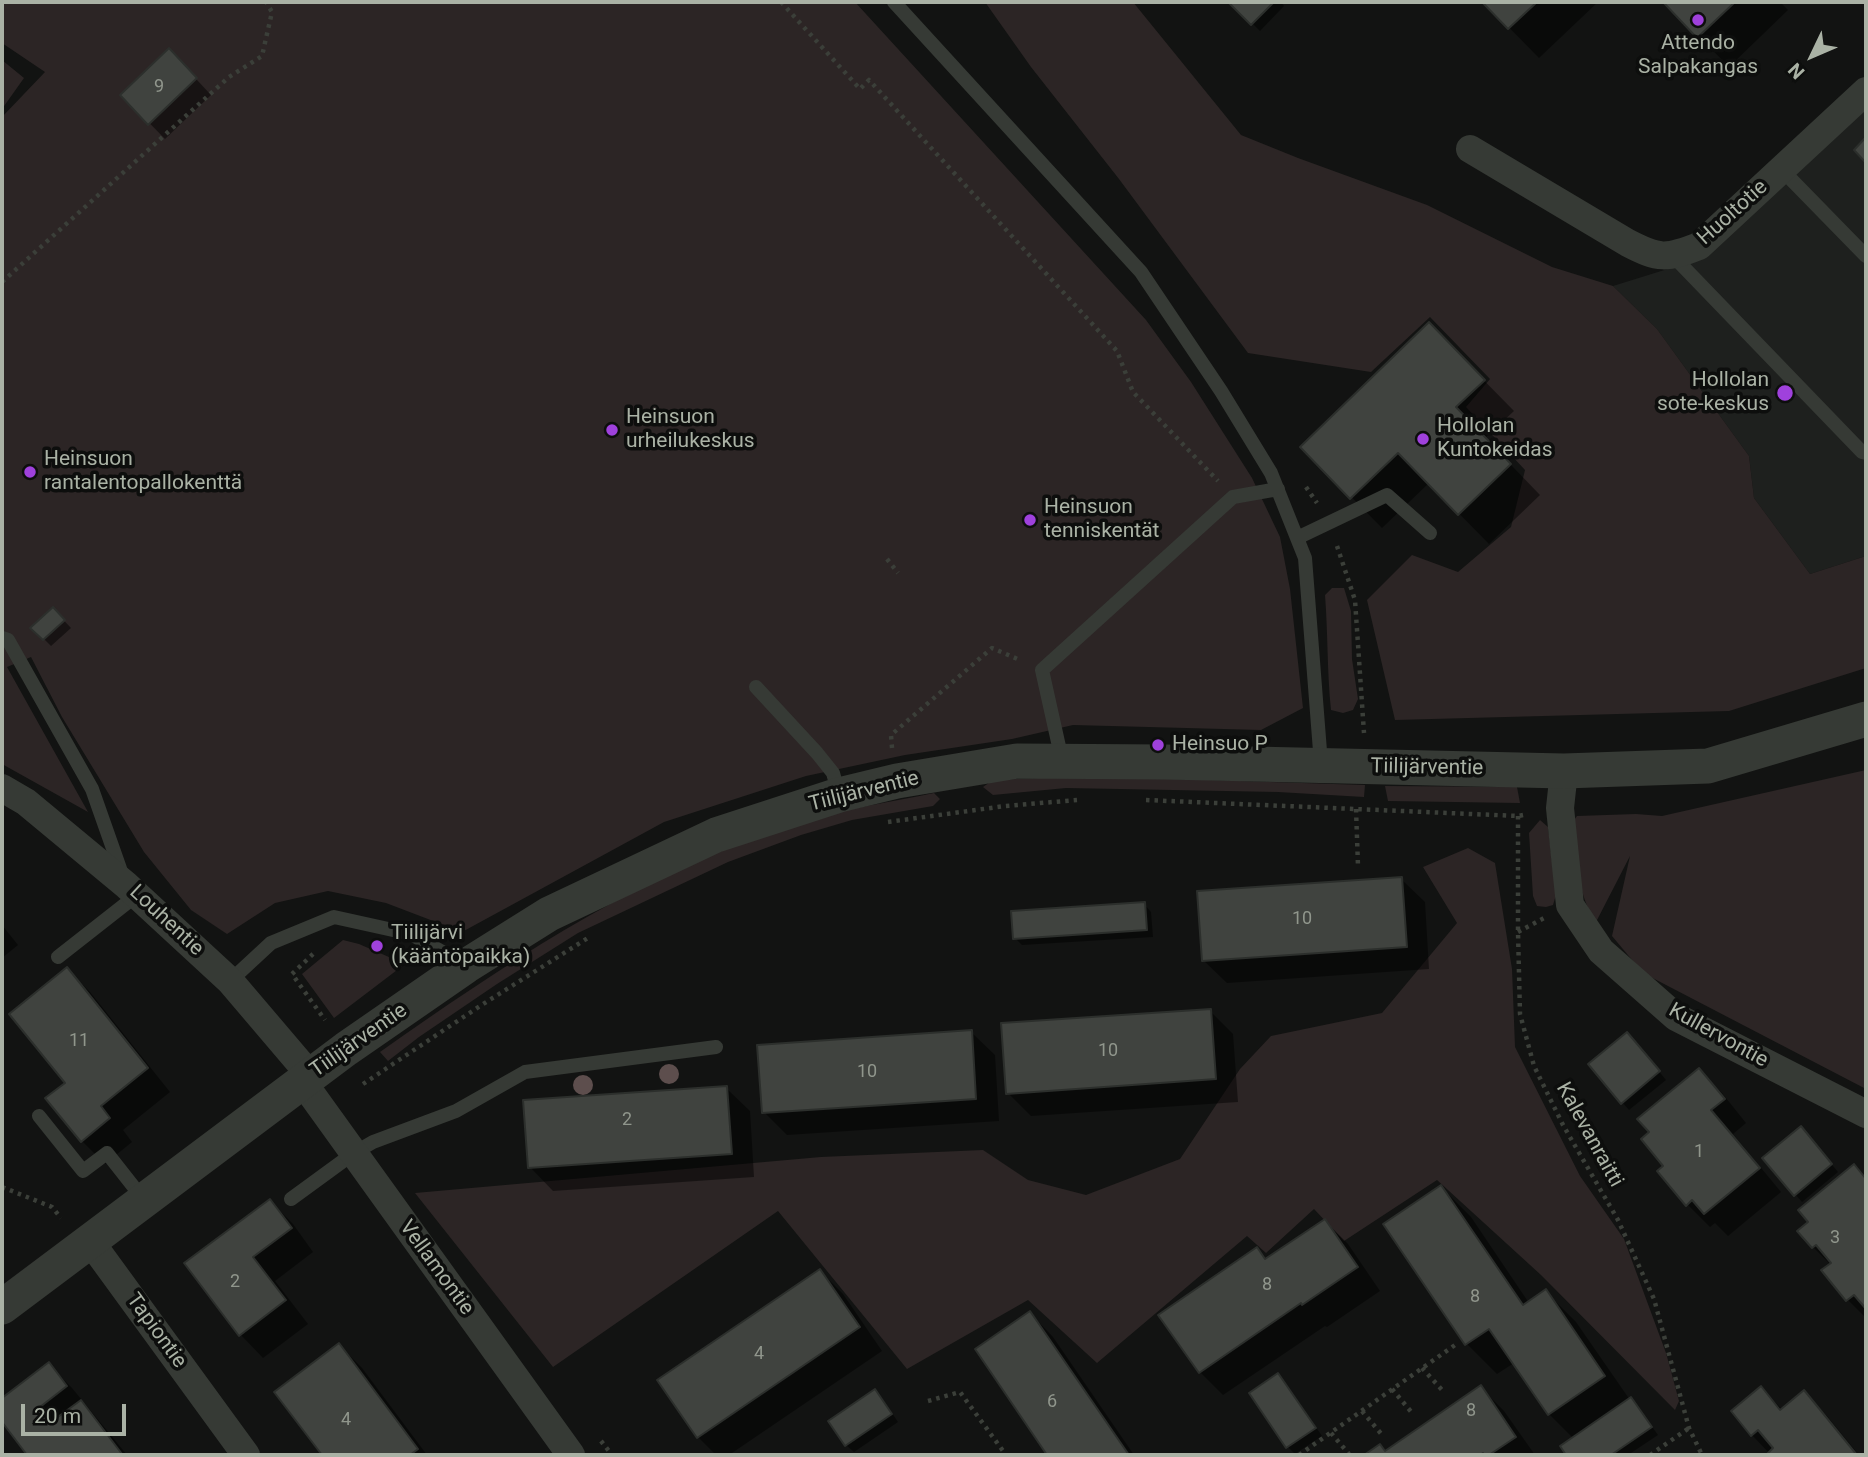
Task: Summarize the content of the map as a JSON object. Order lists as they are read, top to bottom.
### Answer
{
  "streets": {
    "street": [
      "Huoltotie",
      "Tiilijärventie",
      "Louhentie",
      "Kullervontie",
      "Vellamontie",
      "Tapiontie"
    ],
    "path": ["Kalevanraitti"]
  },
  "crossings": [
    ["Tiilijärventie", "Louhentie"],
    ["Tiilijärventie", "Kullervontie"],
    ["Tiilijärventie", "Vellamontie"],
    ["Tiilijärventie", "Tapiontie"],
    ["Louhentie", "Vellamontie"]
  ],
  "places": [
    "Attendo Salpakangas",
    "Hollolan sote-keskus",
    "Heinsuon urheilukeskus",
    "Hollolan Kuntokeidas",
    "Heinsuon rantalentopallokenttä",
    "Heinsuon tenniskentät",
    "Heinsuo P",
    "Tiilijärvi (kääntöpaikka)"
  ],
  "house_numbers": [
    "9",
    "10",
    "11",
    "10",
    "10",
    "2",
    "1",
    "3",
    "2",
    "8",
    "8",
    "4",
    "6",
    "8",
    "4"
  ],
  "scale_bar": "20 m",
  "north": "bottom left"
}
